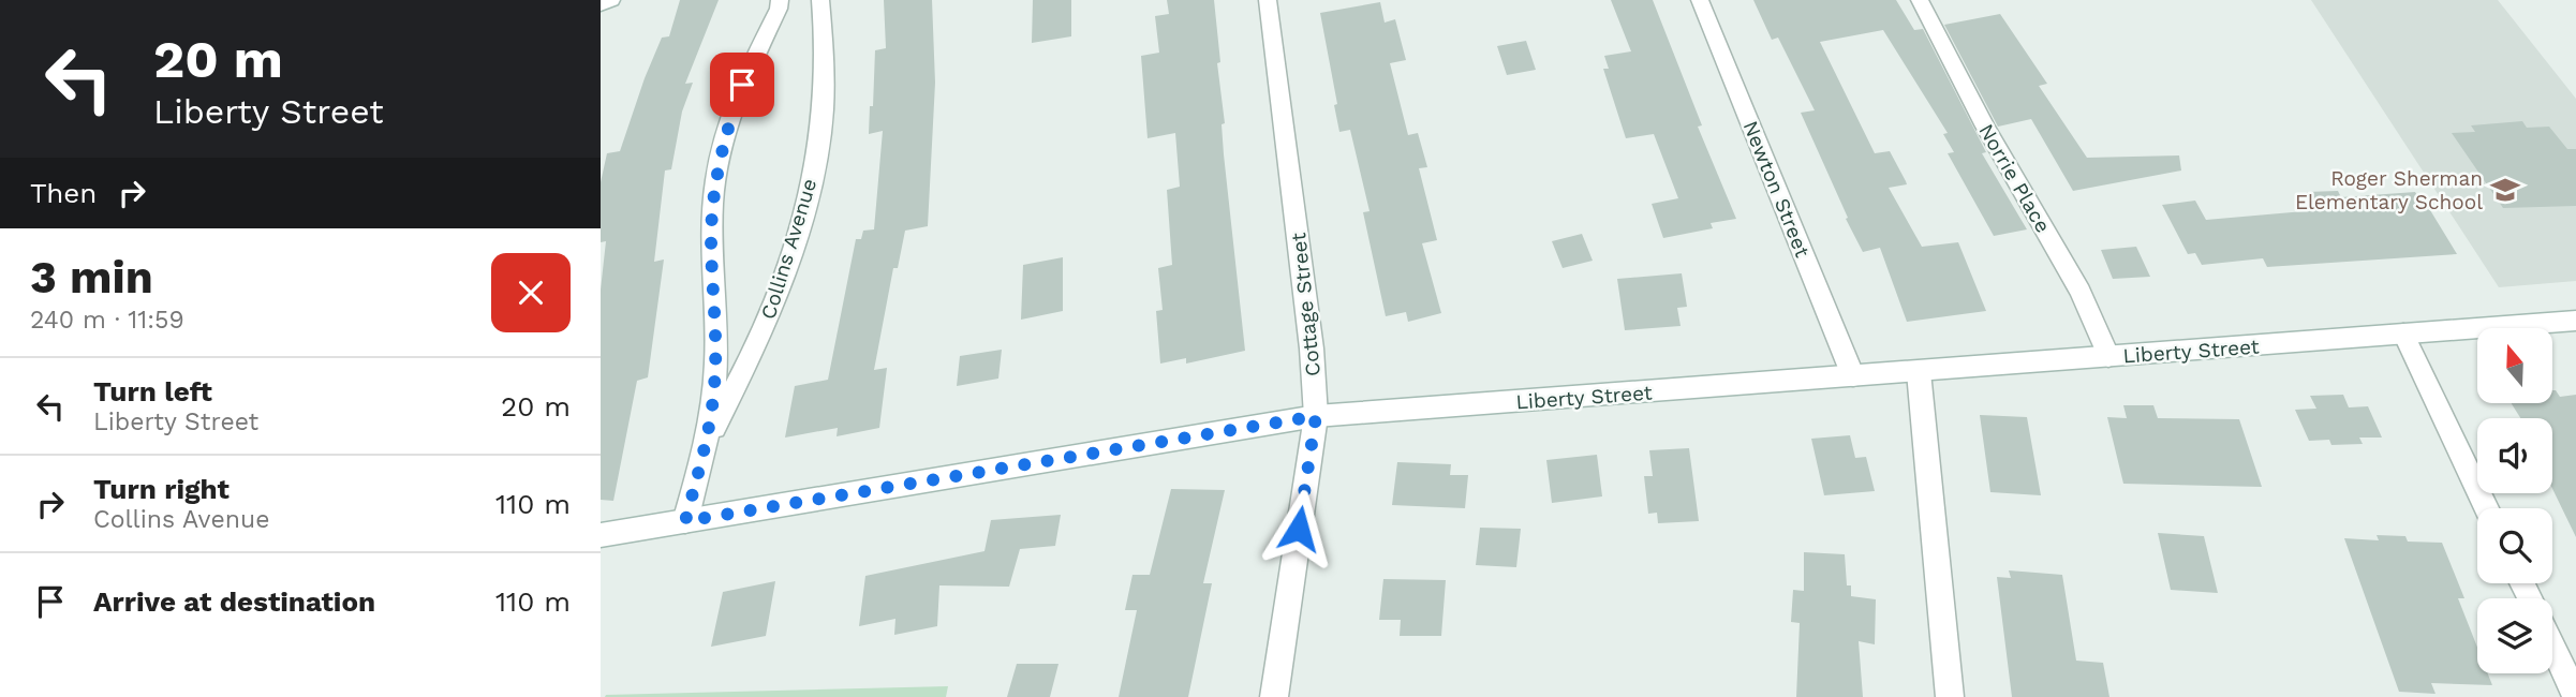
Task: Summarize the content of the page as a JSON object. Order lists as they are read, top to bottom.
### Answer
{
  "streets": {
    "street": [
      "Norrie Place",
      "Newton Street",
      "Collins Avenue",
      "Cottage Street",
      "Liberty Street"
    ]
  },
  "crossings": [
    ["Norrie Place", "Liberty Street"],
    ["Newton Street", "Liberty Street"],
    ["Collins Avenue", "Liberty Street"],
    ["Cottage Street", "Liberty Street"]
  ],
  "places": {
    "school or university": ["Roger Sherman Elementary School"]
  },
  "north": "top",
  "page": {
    "turn": ["20 m", "Liberty Street"],
    "then": "Then",
    "heading": ["3 min", "240 m · 11:59"],
    "list": [
      {
        "name": "Turn left",
        "note": "Liberty Street",
        "value": "20 m"
      },
      {
        "name": "Turn right",
        "note": "Collins Avenue",
        "value": "110 m"
      },
      {
        "name": "Arrive at destination",
        "value": "110 m"
      }
    ]
  }
}
